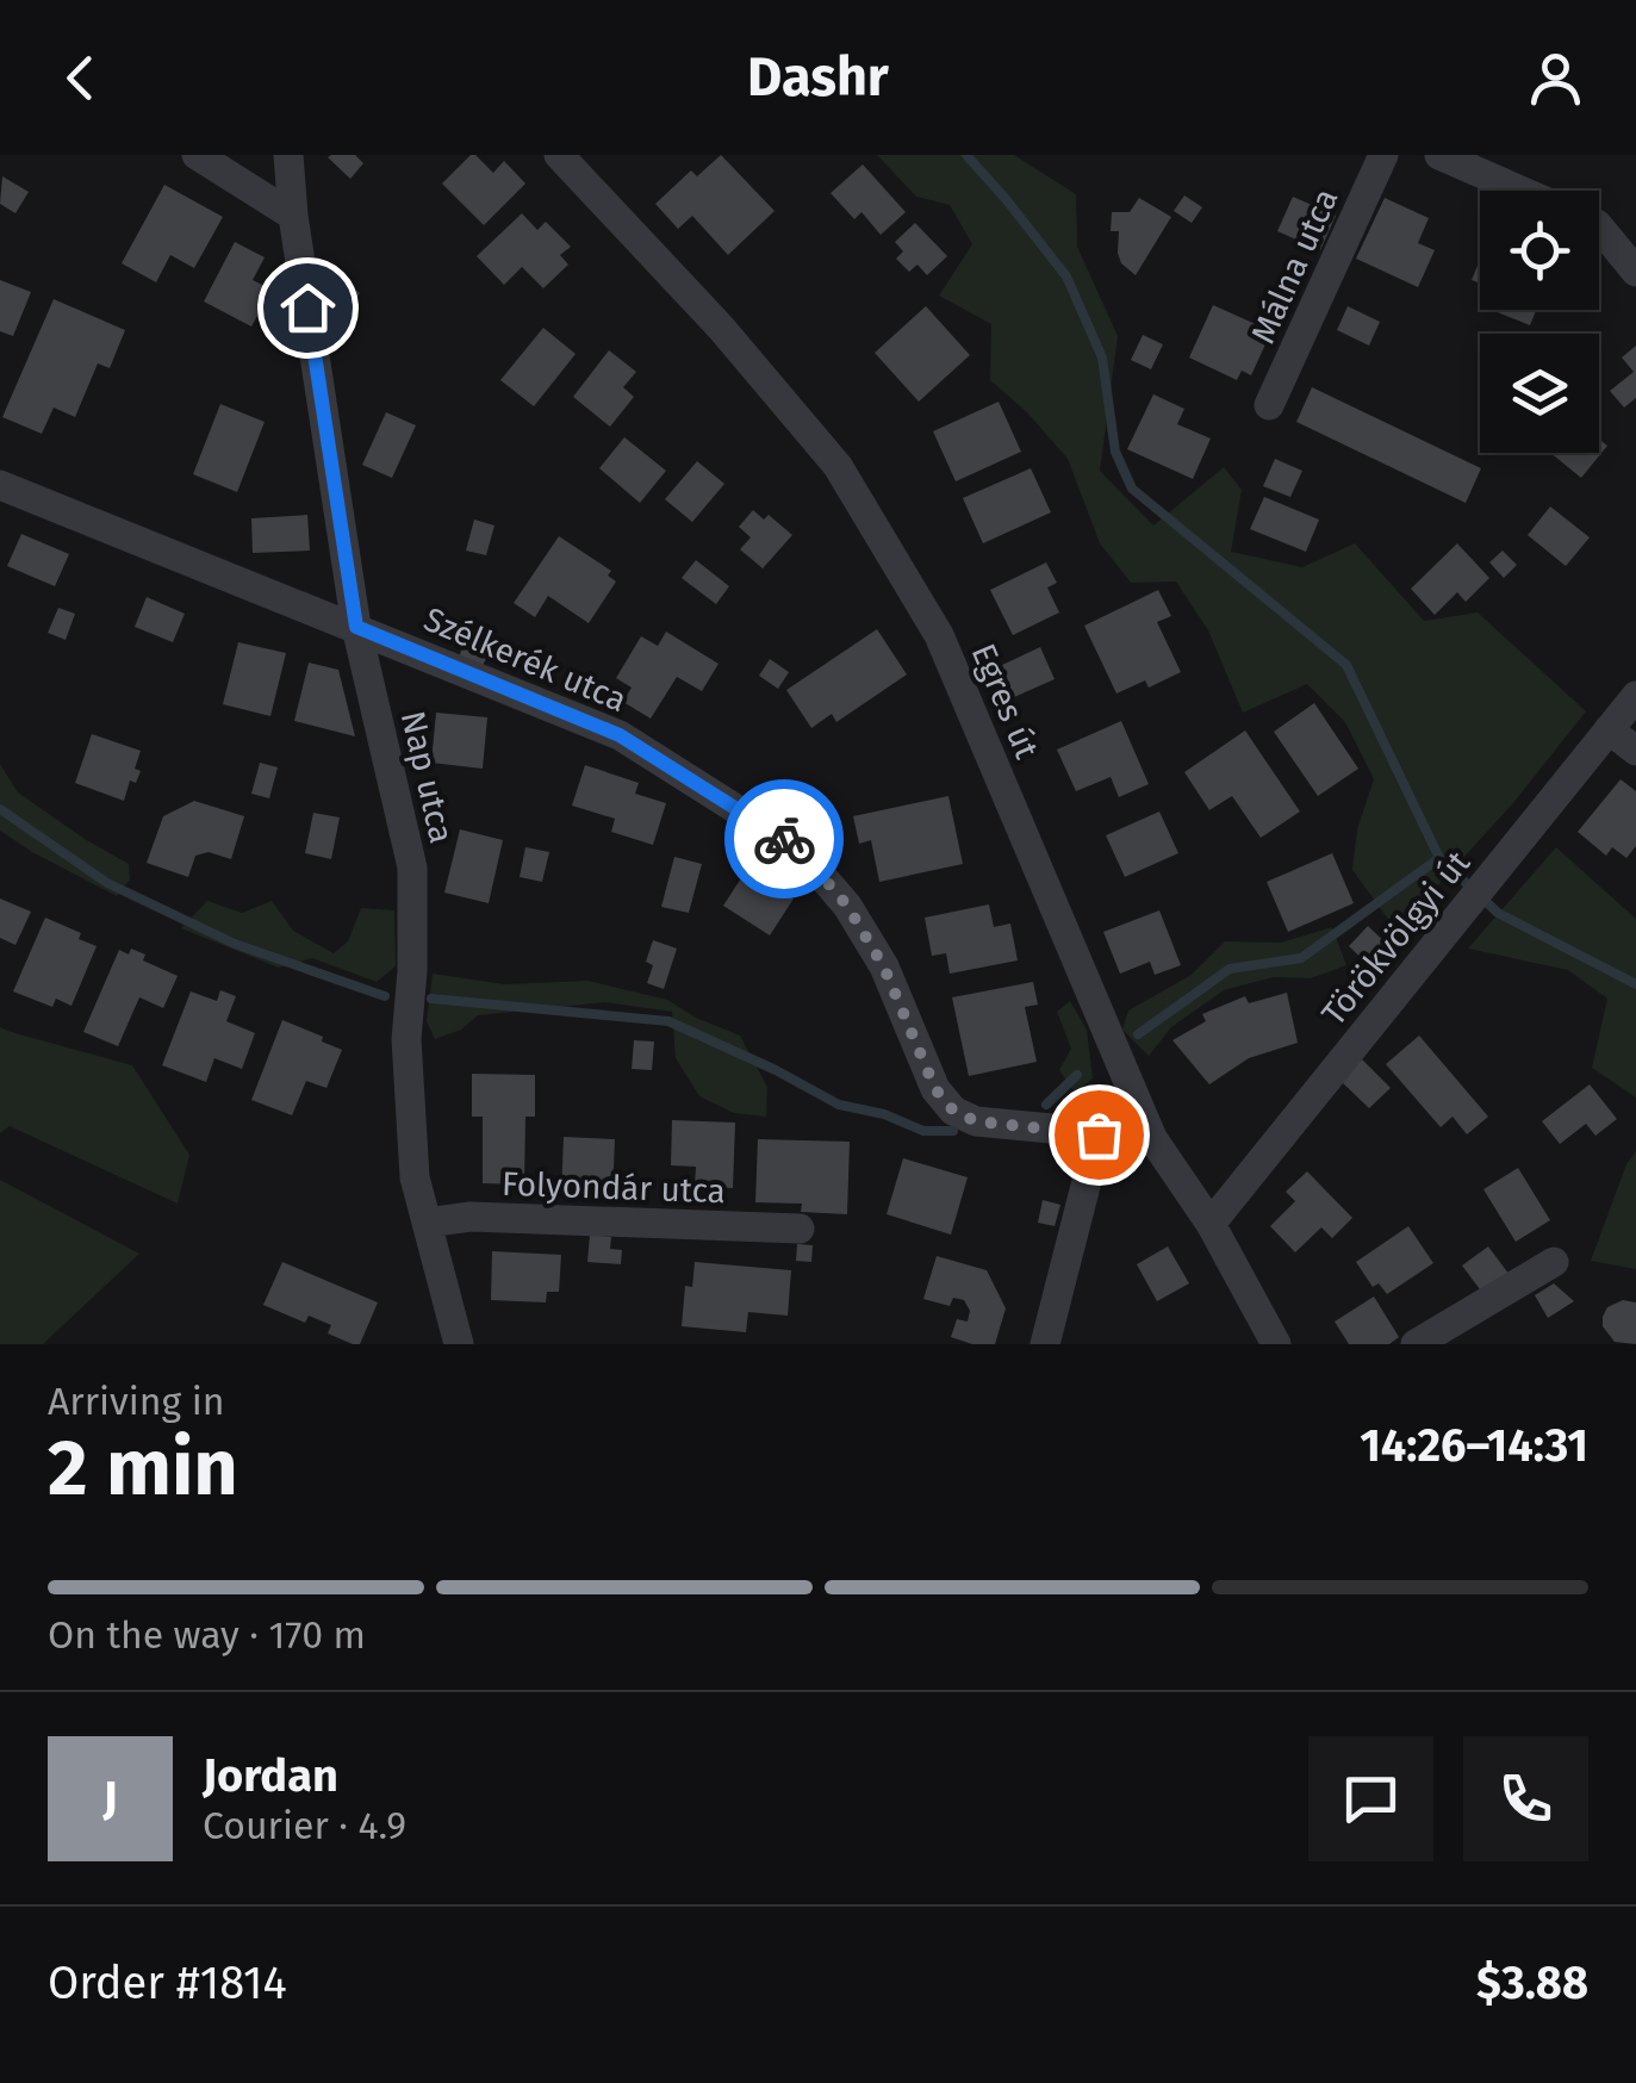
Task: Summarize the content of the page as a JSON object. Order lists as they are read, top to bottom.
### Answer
{
  "streets": {
    "street": [
      "Málna utca",
      "Szélkerék utca",
      "Egres út",
      "Nap utca",
      "Törökvölgyi út",
      "Folyondár utca"
    ]
  },
  "crossings": [
    ["Szélkerék utca", "Egres út"],
    ["Szélkerék utca", "Nap utca"],
    ["Egres út", "Törökvölgyi út"],
    ["Nap utca", "Folyondár utca"]
  ],
  "page": {
    "header": "Dashr",
    "heading": ["2 min", "Arriving in", "14:26–14:31"],
    "panel": [
      "Jordan",
      "Courier · 4.9",
      "Order #1814",
      "$3.88"
    ],
    "bar": "On the way · 170 m",
    "round": "J"
  }
}
